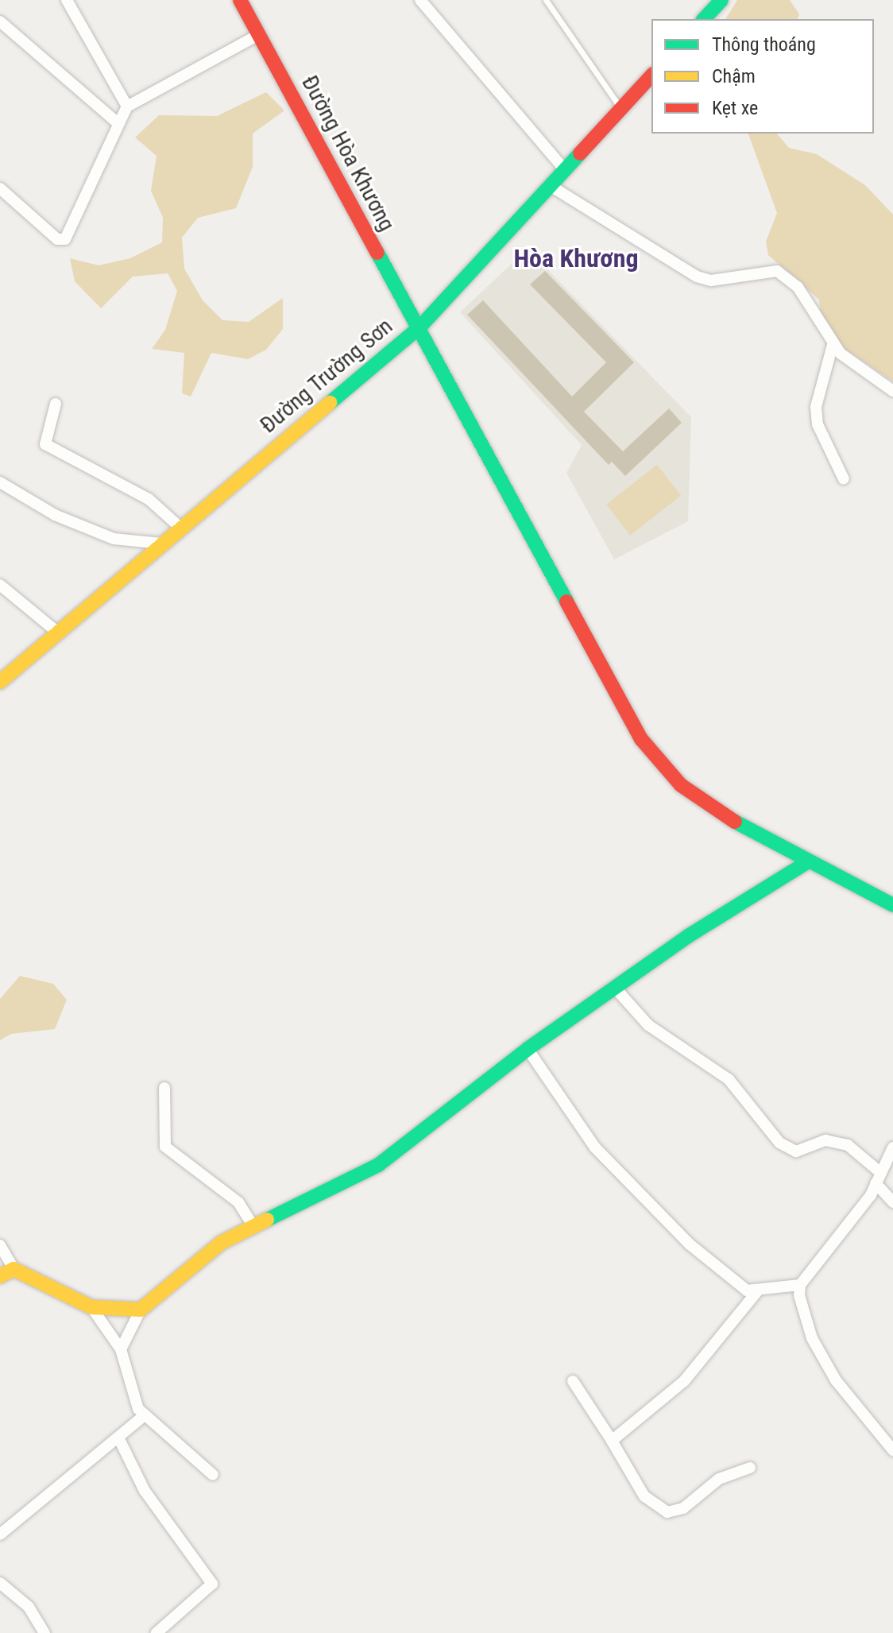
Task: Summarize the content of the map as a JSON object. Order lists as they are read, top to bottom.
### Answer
{
  "streets": {
    "main road": ["Đường Hòa Khương", "Đường Trường Sơn"]
  },
  "crossings": [
    ["Đường Hòa Khương", "Đường Trường Sơn"]
  ],
  "districts": ["Hòa Khương"],
  "legend": ["Thông thoáng", "Chậm", "Kẹt xe"]
}
